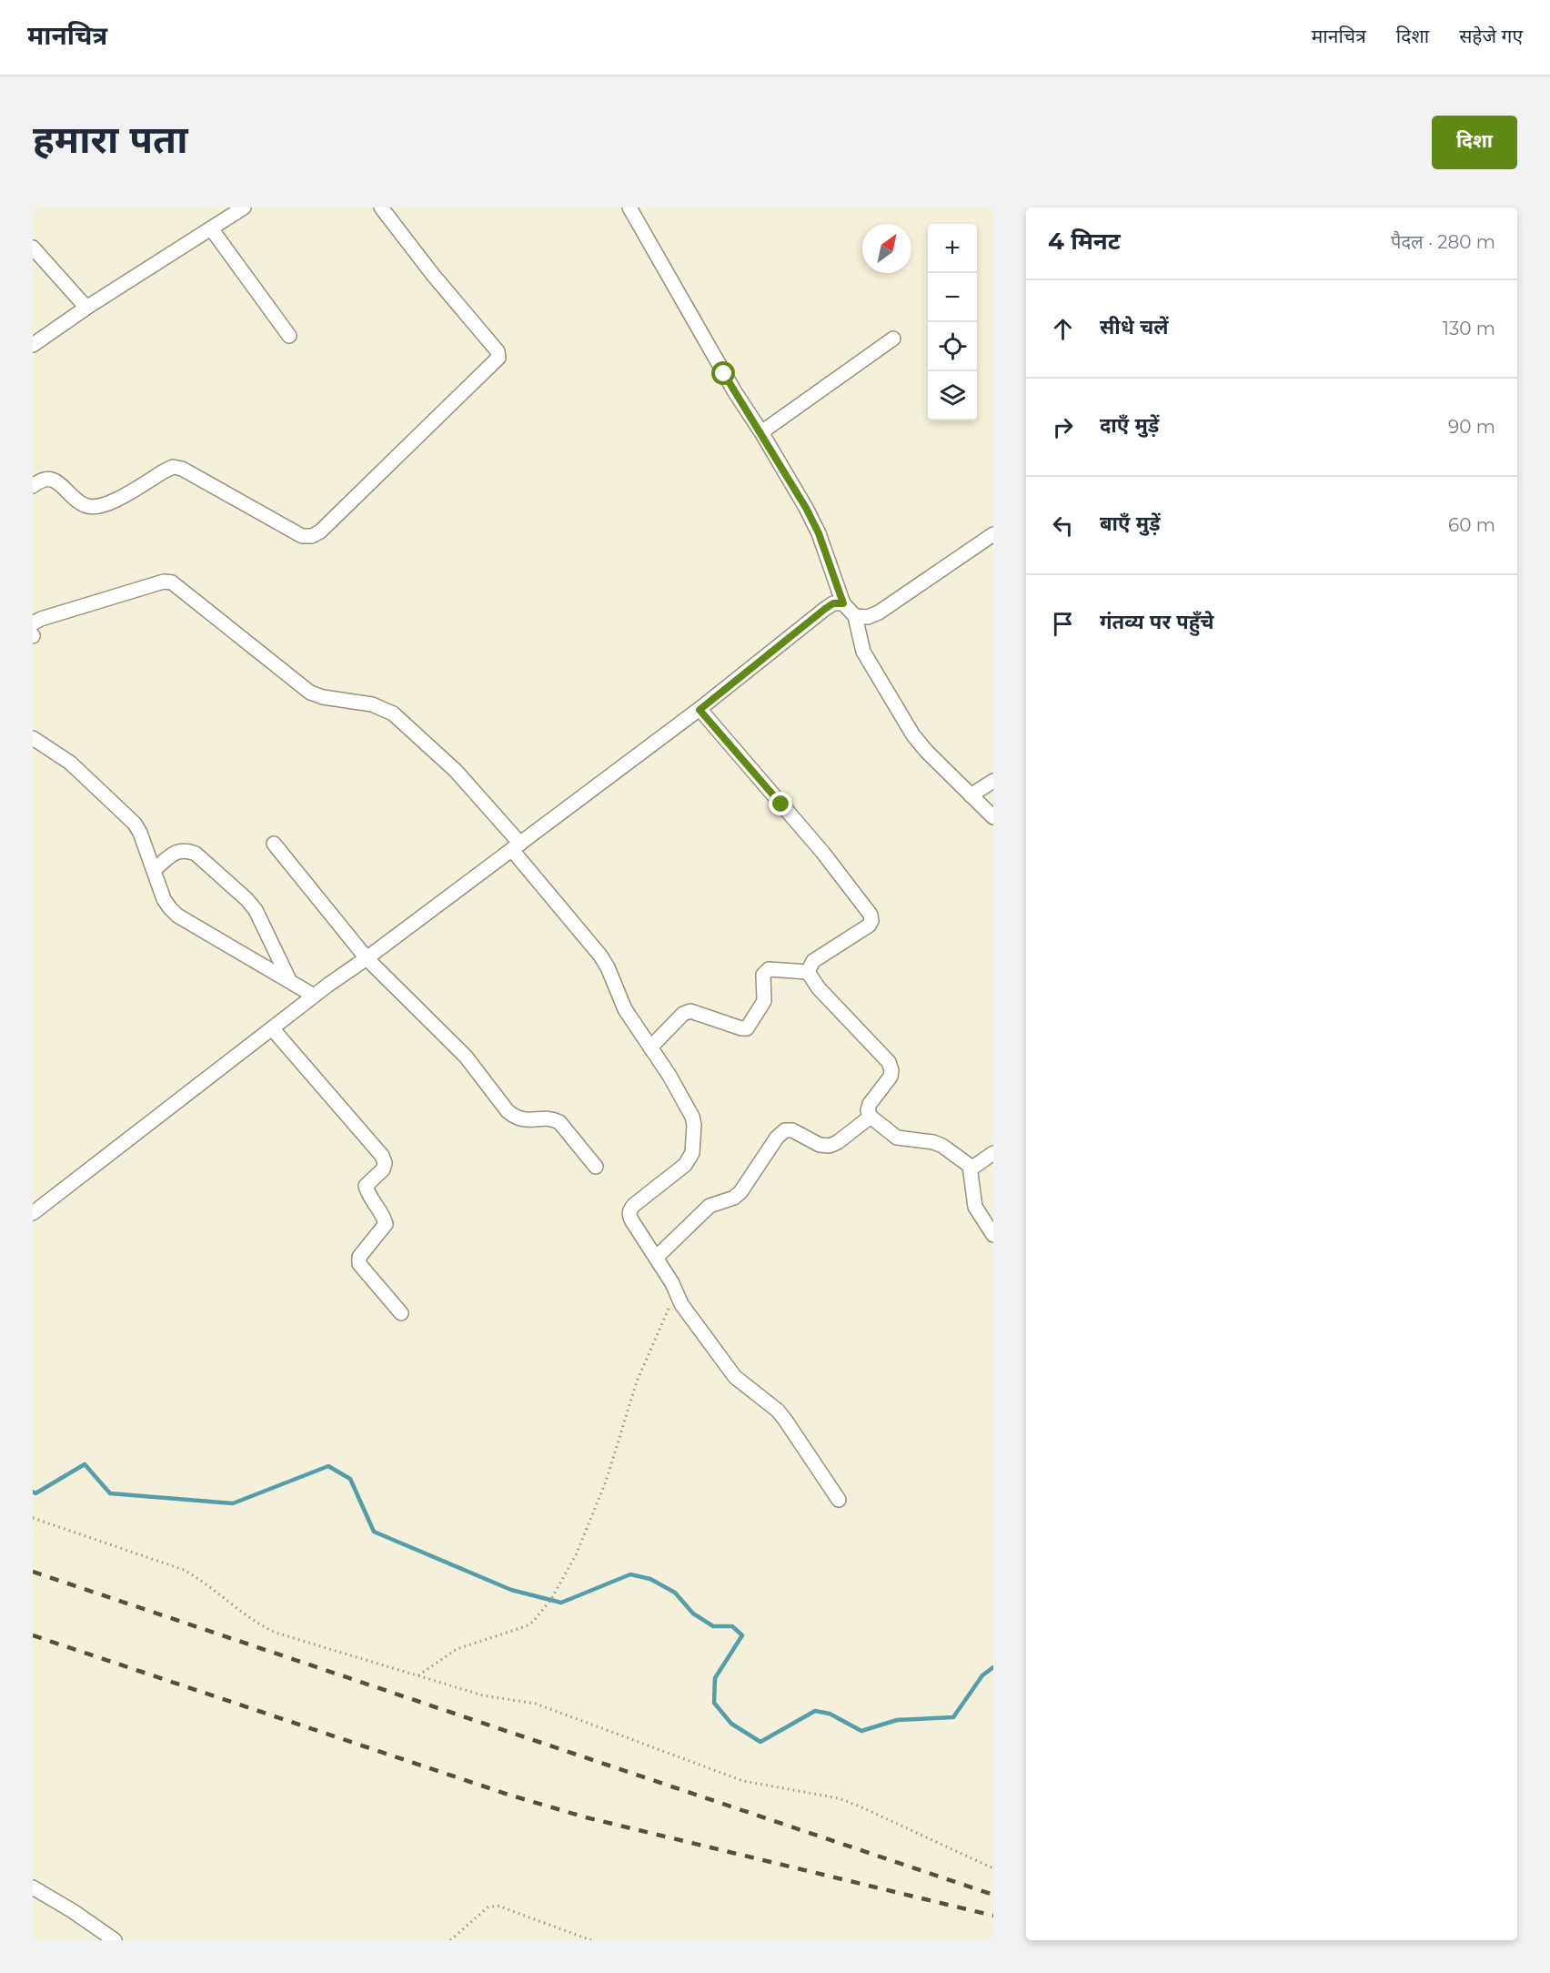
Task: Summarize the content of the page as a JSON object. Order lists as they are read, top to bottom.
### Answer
{
  "north": "top right",
  "page": {
    "header": "मानचित्र",
    "nav": ["मानचित्र", "दिशा", "सहेजे गए"],
    "title": "हमारा पता",
    "buttons": "दिशा",
    "heading": ["4 मिनट", "पैदल · 280 m"],
    "map_buttons": ["+", "−"],
    "list": [
      ["सीधे चलें", "130 m"],
      ["दाएँ मुड़ें", "90 m"],
      ["बाएँ मुड़ें", "60 m"],
      "गंतव्य पर पहुँचे"
    ]
  }
}
